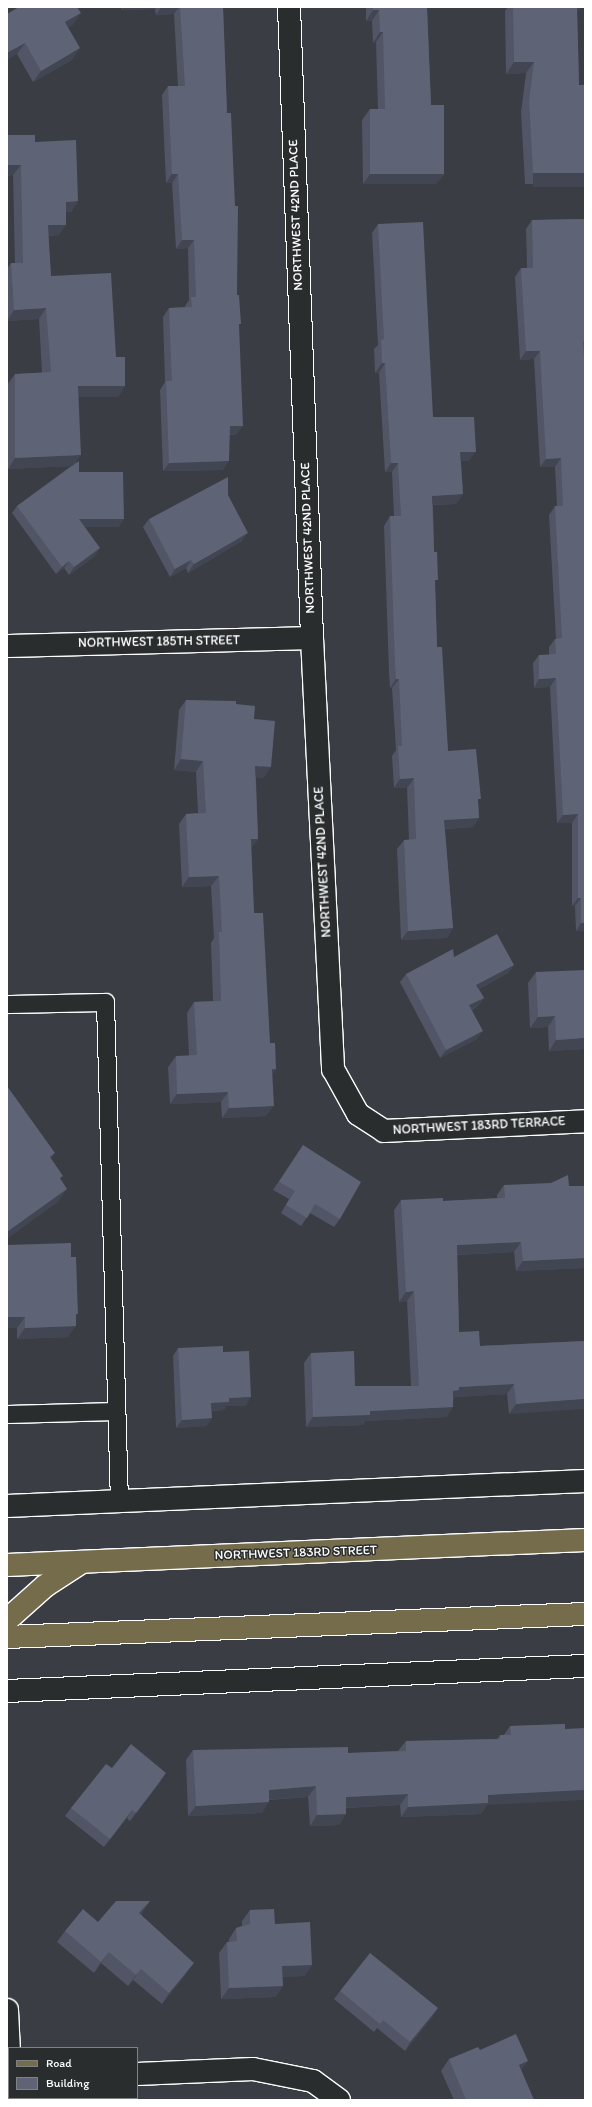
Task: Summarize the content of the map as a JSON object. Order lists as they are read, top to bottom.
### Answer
{
  "streets": {
    "main road": ["NORTHWEST 183RD STREET"],
    "street": ["NORTHWEST 42ND PLACE", "NORTHWEST 185TH STREET", "NORTHWEST 183RD TERRACE"]
  },
  "crossings": [
    ["NORTHWEST 42ND PLACE", "NORTHWEST 185TH STREET"],
    ["NORTHWEST 42ND PLACE", "NORTHWEST 183RD TERRACE"]
  ],
  "legend": ["Road", "Building"]
}
